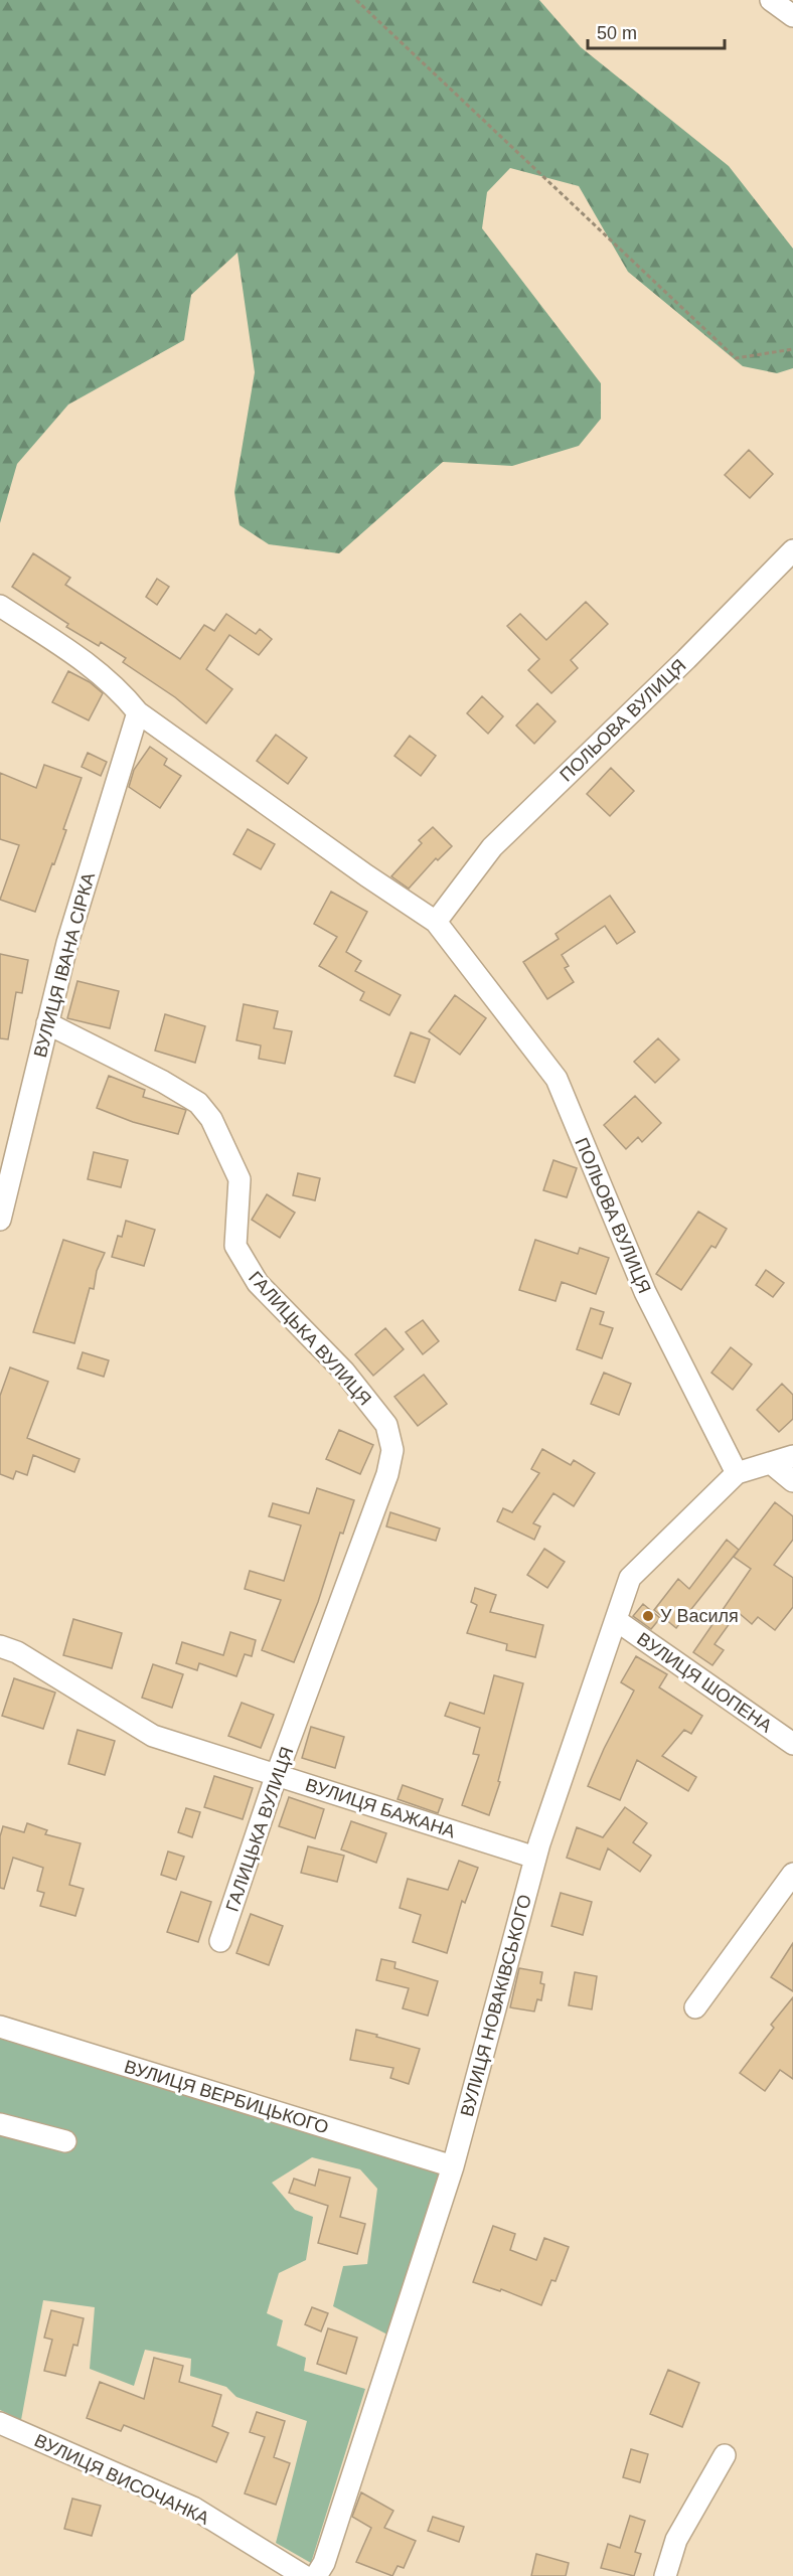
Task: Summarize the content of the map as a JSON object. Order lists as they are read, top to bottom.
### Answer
{
  "streets": {
    "street": [
      "ПОЛЬОВА ВУЛИЦЯ",
      "ВУЛИЦЯ ІВАНА СІРКА",
      "ГАЛИЦЬКА ВУЛИЦЯ",
      "ВУЛИЦЯ ШОПЕНА",
      "ВУЛИЦЯ БАЖАНА",
      "ВУЛИЦЯ НОВАКІВСЬКОГО",
      "ВУЛИЦЯ ВЕРБИЦЬКОГО",
      "ВУЛИЦЯ ВИСОЧАНКА"
    ]
  },
  "crossings": [
    ["ПОЛЬОВА ВУЛИЦЯ", "ВУЛИЦЯ ІВАНА СІРКА"],
    ["ПОЛЬОВА ВУЛИЦЯ", "ВУЛИЦЯ НОВАКІВСЬКОГО"],
    ["ВУЛИЦЯ ІВАНА СІРКА", "ГАЛИЦЬКА ВУЛИЦЯ"],
    ["ГАЛИЦЬКА ВУЛИЦЯ", "ВУЛИЦЯ БАЖАНА"],
    ["ВУЛИЦЯ ШОПЕНА", "ВУЛИЦЯ НОВАКІВСЬКОГО"],
    ["ВУЛИЦЯ БАЖАНА", "ВУЛИЦЯ НОВАКІВСЬКОГО"],
    ["ВУЛИЦЯ НОВАКІВСЬКОГО", "ВУЛИЦЯ ВЕРБИЦЬКОГО"]
  ],
  "places": ["У Василя"],
  "scale_bar": "50 m"
}
